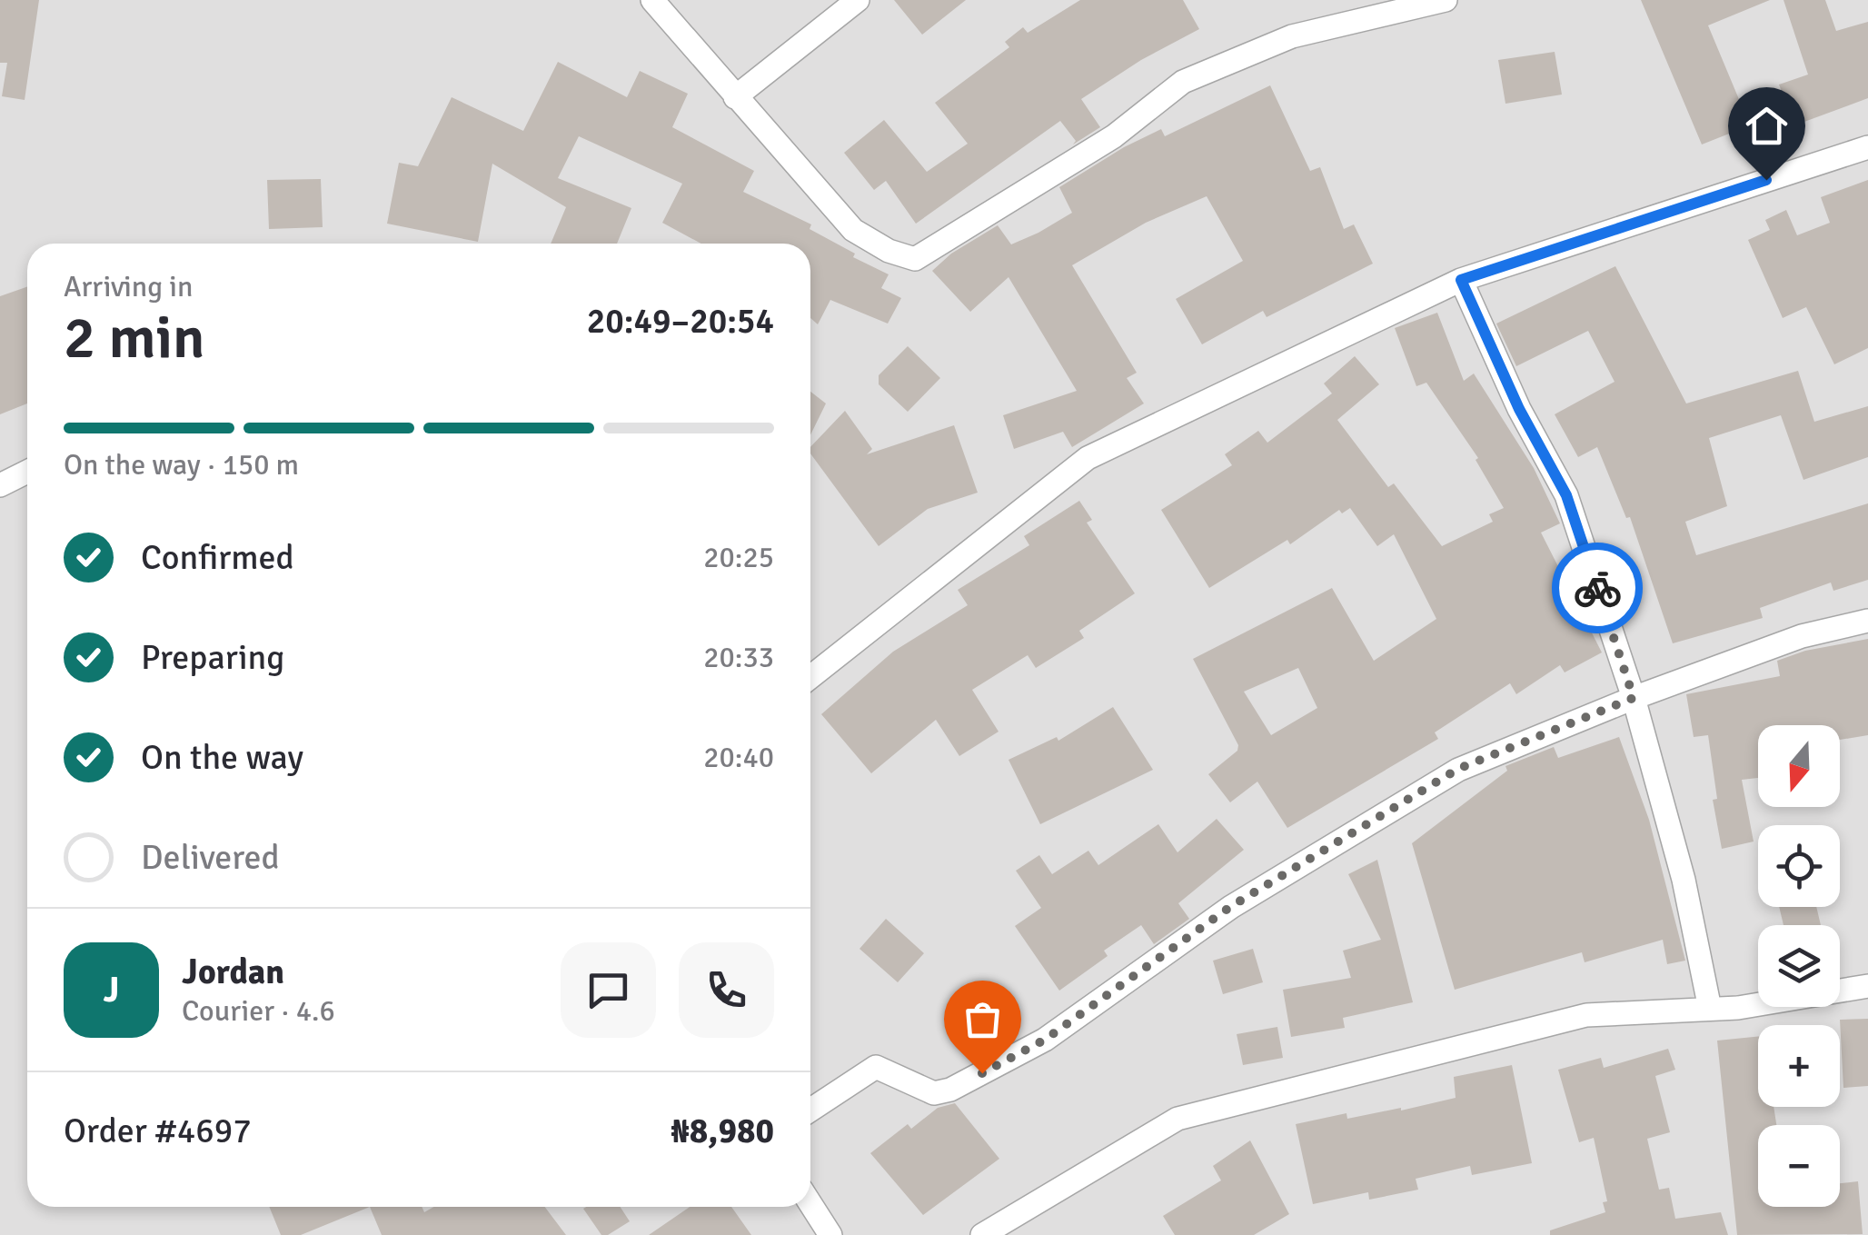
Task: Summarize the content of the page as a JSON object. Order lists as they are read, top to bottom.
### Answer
{
  "north": "bottom",
  "page": {
    "heading": ["2 min", "Arriving in", "20:49–20:54"],
    "panel": [
      "Jordan",
      "Courier · 4.6",
      "Order #4697",
      "₦8,980"
    ],
    "bar": "On the way · 150 m",
    "list": [
      ["Confirmed", "20:25"],
      ["Preparing", "20:33"],
      ["On the way", "20:40"],
      "Delivered"
    ],
    "map_buttons": ["+", "−"],
    "round": "J"
  }
}
